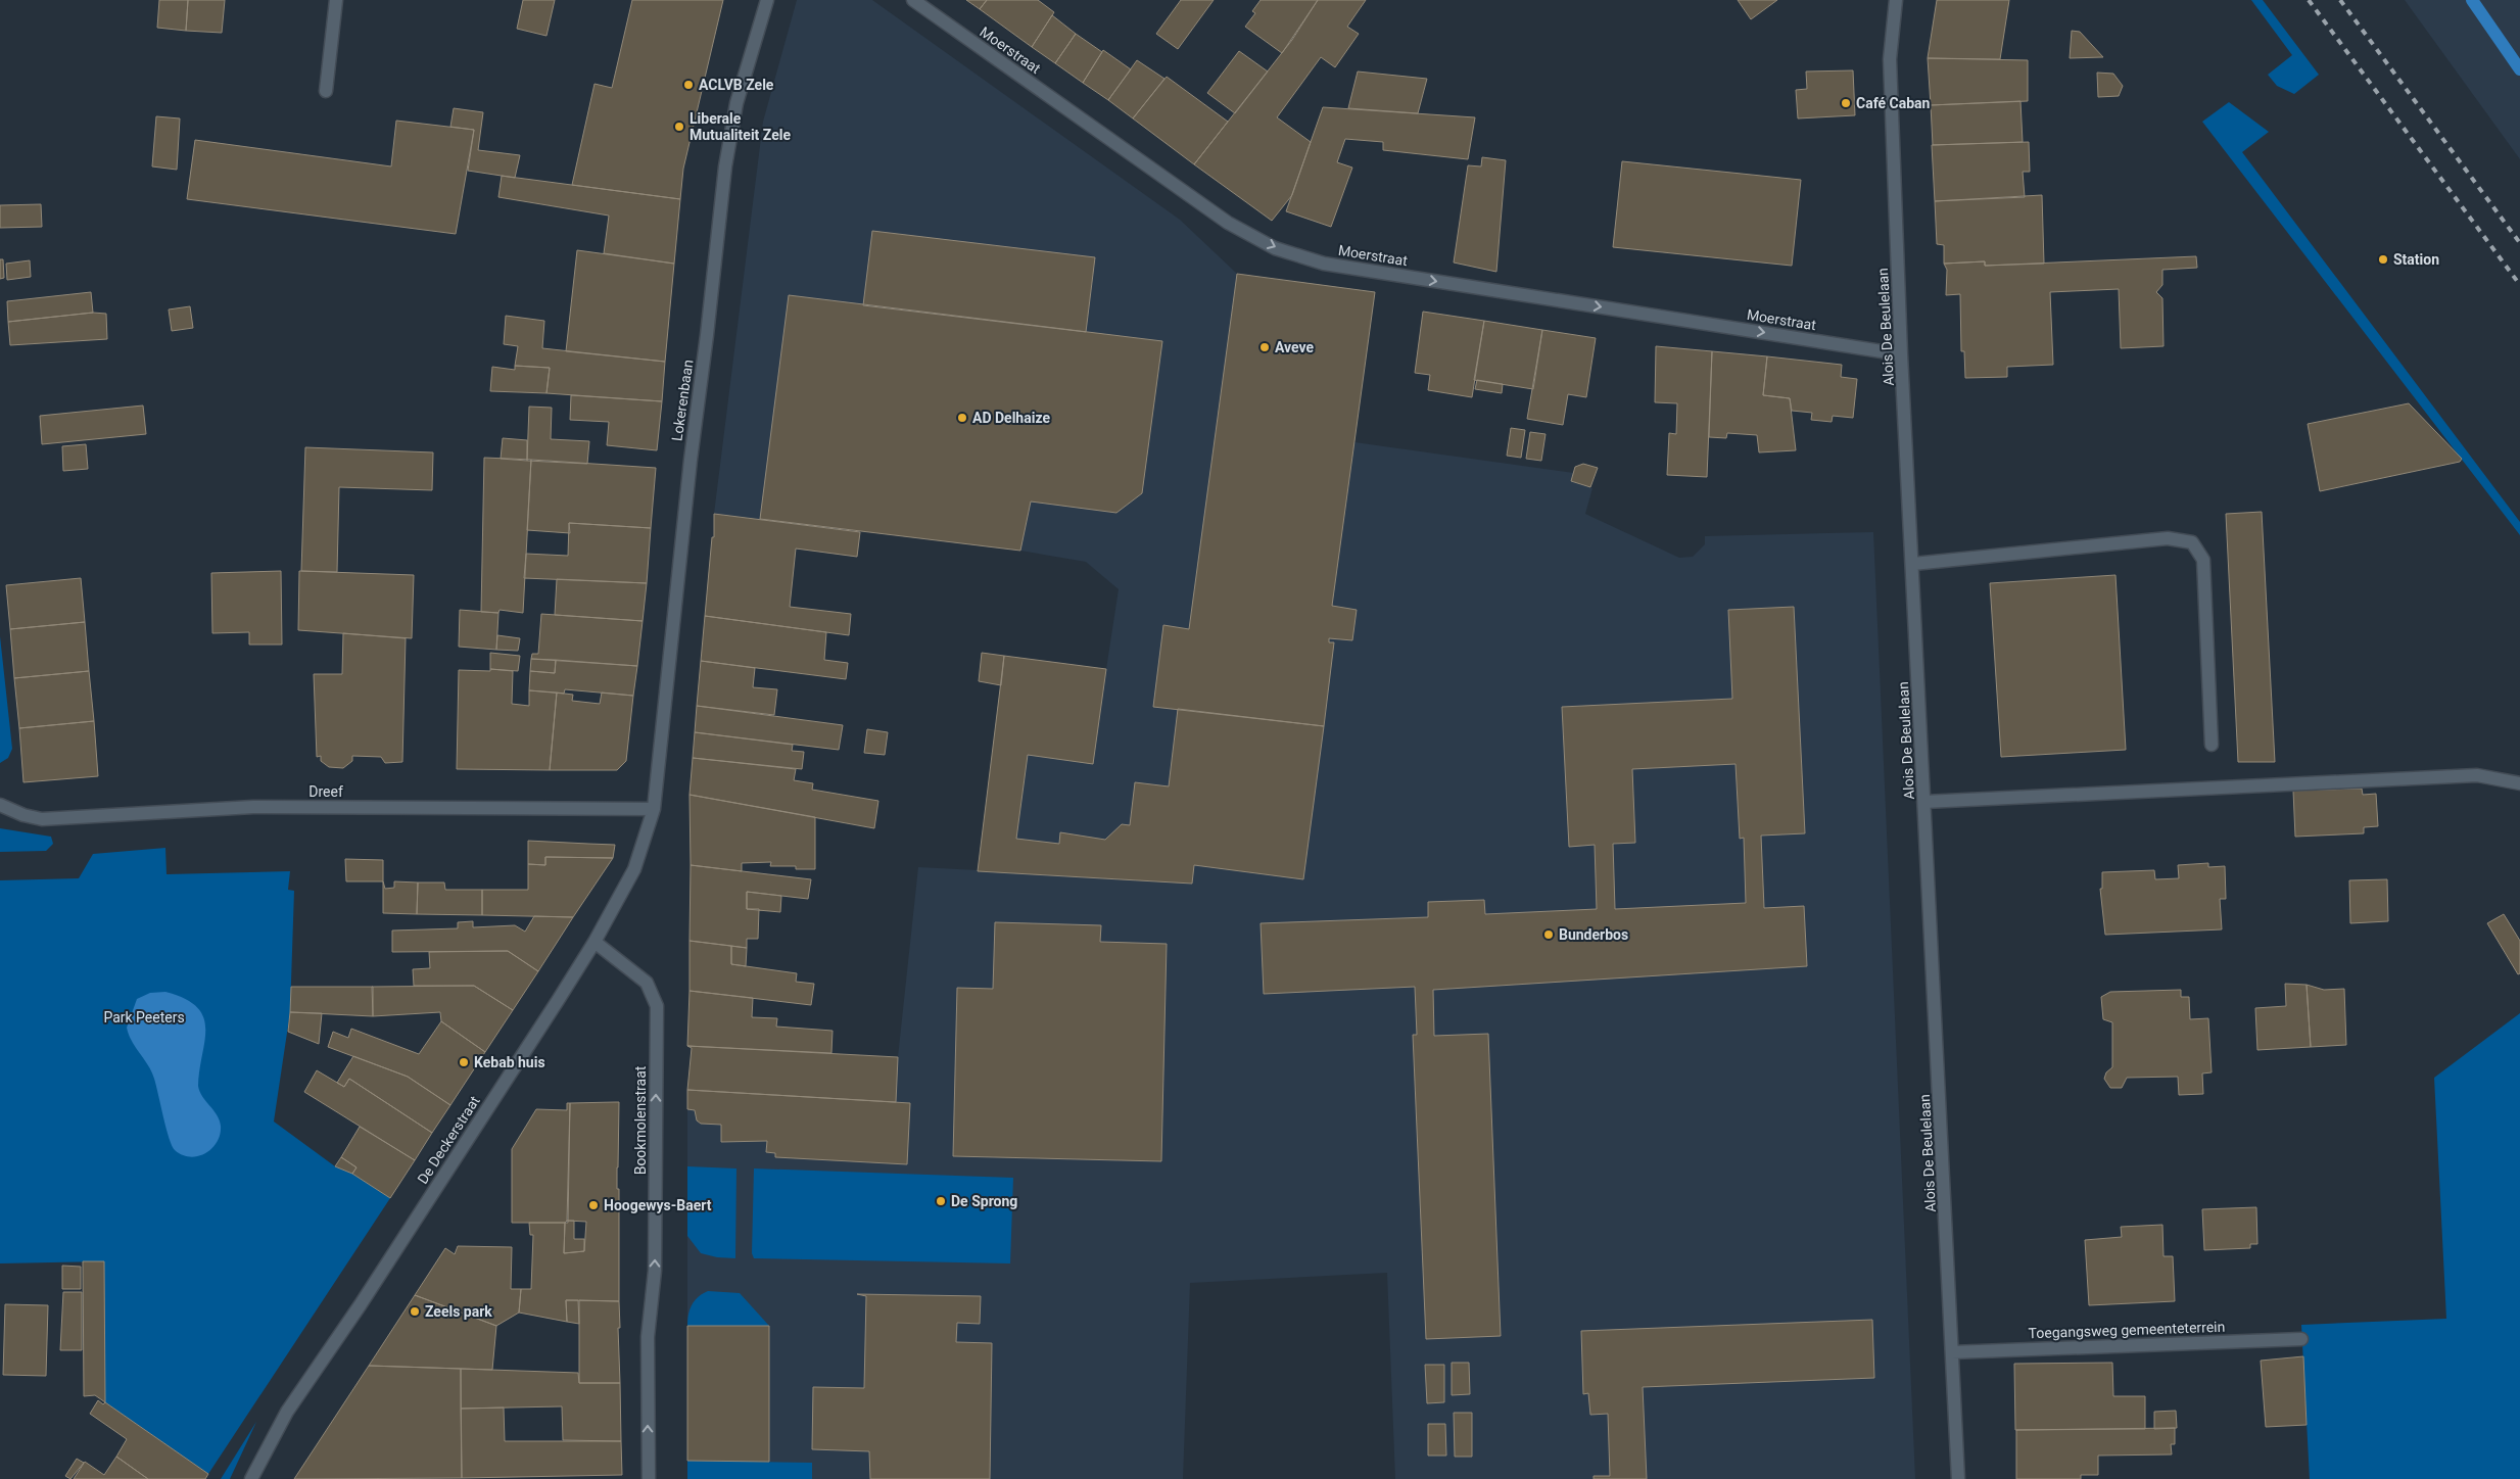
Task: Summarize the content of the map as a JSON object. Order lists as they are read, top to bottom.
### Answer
{
  "streets": {
    "street": [
      "Moerstraat",
      "Alois De Beulelaan",
      "Lokerenbaan",
      "Dreef",
      "Bookmolenstraat",
      "De Deckerstraat",
      "Toegangsweg gemeenteterrein"
    ]
  },
  "crossings": [
    ["Moerstraat", "Alois De Beulelaan"],
    ["Alois De Beulelaan", "Toegangsweg gemeenteterrein"],
    ["Lokerenbaan", "Dreef"],
    ["Lokerenbaan", "De Deckerstraat"],
    ["Dreef", "De Deckerstraat"],
    ["Bookmolenstraat", "De Deckerstraat"]
  ],
  "one_way": ["Moerstraat", "Bookmolenstraat"],
  "parks": ["Park Peeters"],
  "places": [
    "ACLVB Zele",
    "Café Caban",
    "Liberale Mutualiteit Zele",
    "Station",
    "Aveve",
    "AD Delhaize",
    "Bunderbos",
    "Kebab huis",
    "De Sprong",
    "Hoogewys-Baert",
    "Zeels park"
  ]
}
